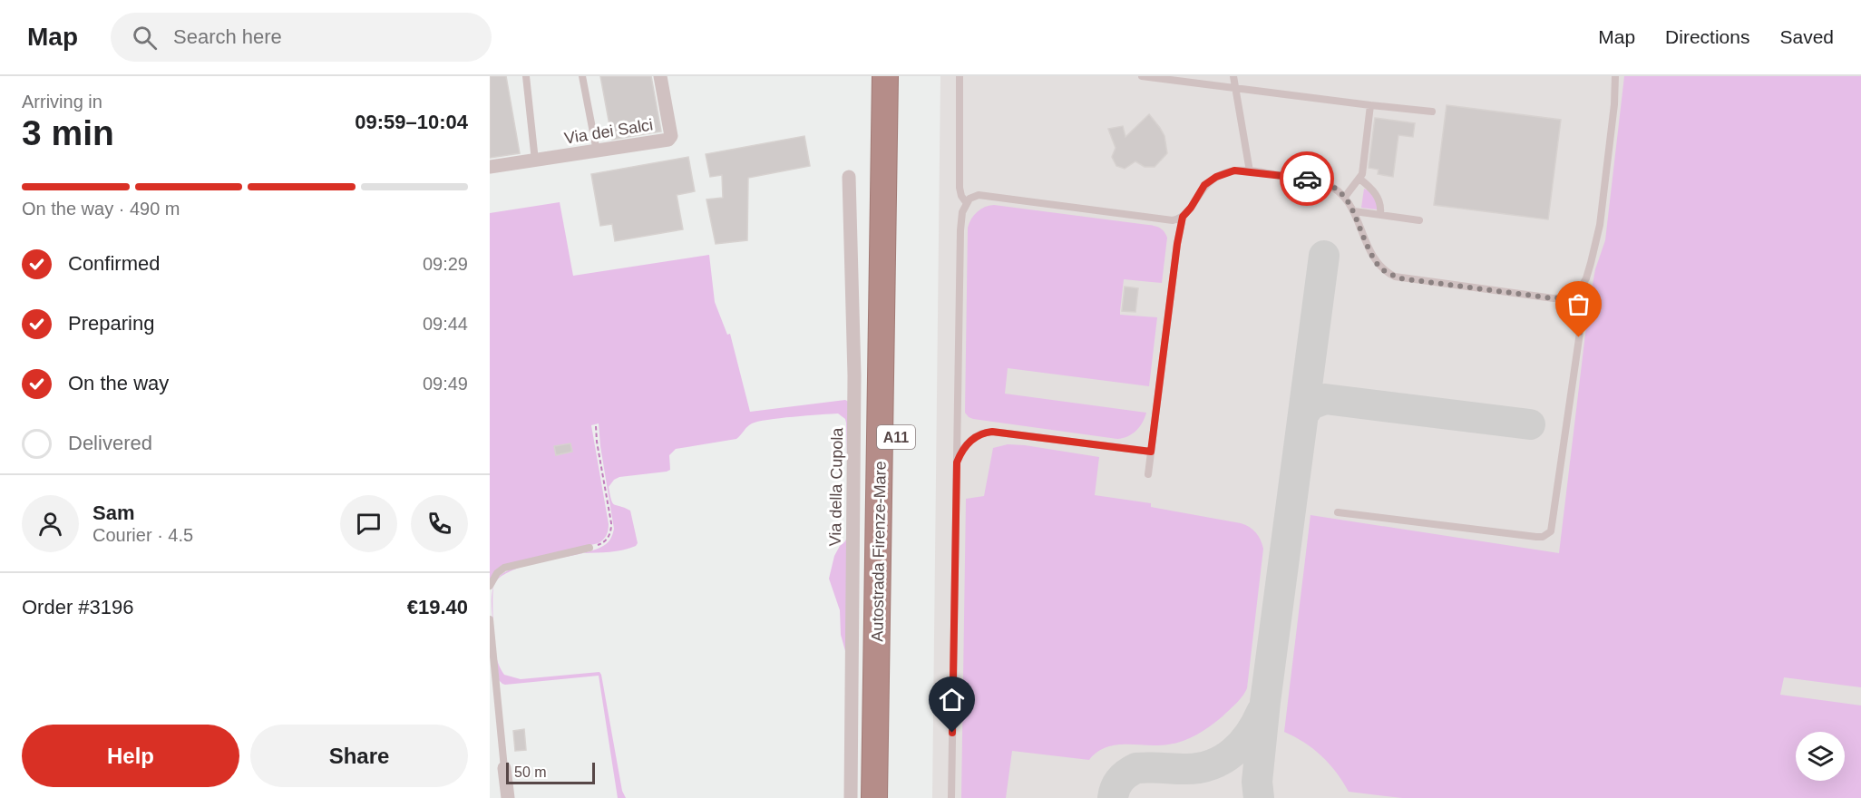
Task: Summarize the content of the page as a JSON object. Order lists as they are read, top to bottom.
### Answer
{
  "streets": {
    "highway": ["A11", "Autostrada Firenze-Mare"],
    "street": ["Via dei Salci", "Via della Cupola"]
  },
  "scale_bar": "50 m",
  "page": {
    "header": "Map",
    "search": "Search here",
    "nav": ["Map", "Directions", "Saved"],
    "heading": ["3 min", "Arriving in", "09:59–10:04"],
    "panel": [
      "Sam",
      "Courier · 4.5",
      "Order #3196",
      "€19.40"
    ],
    "bar": "On the way · 490 m",
    "list": [
      ["Confirmed", "09:29"],
      ["Preparing", "09:44"],
      ["On the way", "09:49"],
      "Delivered"
    ],
    "buttons": ["Help", "Share"],
    "scale": "50 m"
  }
}
